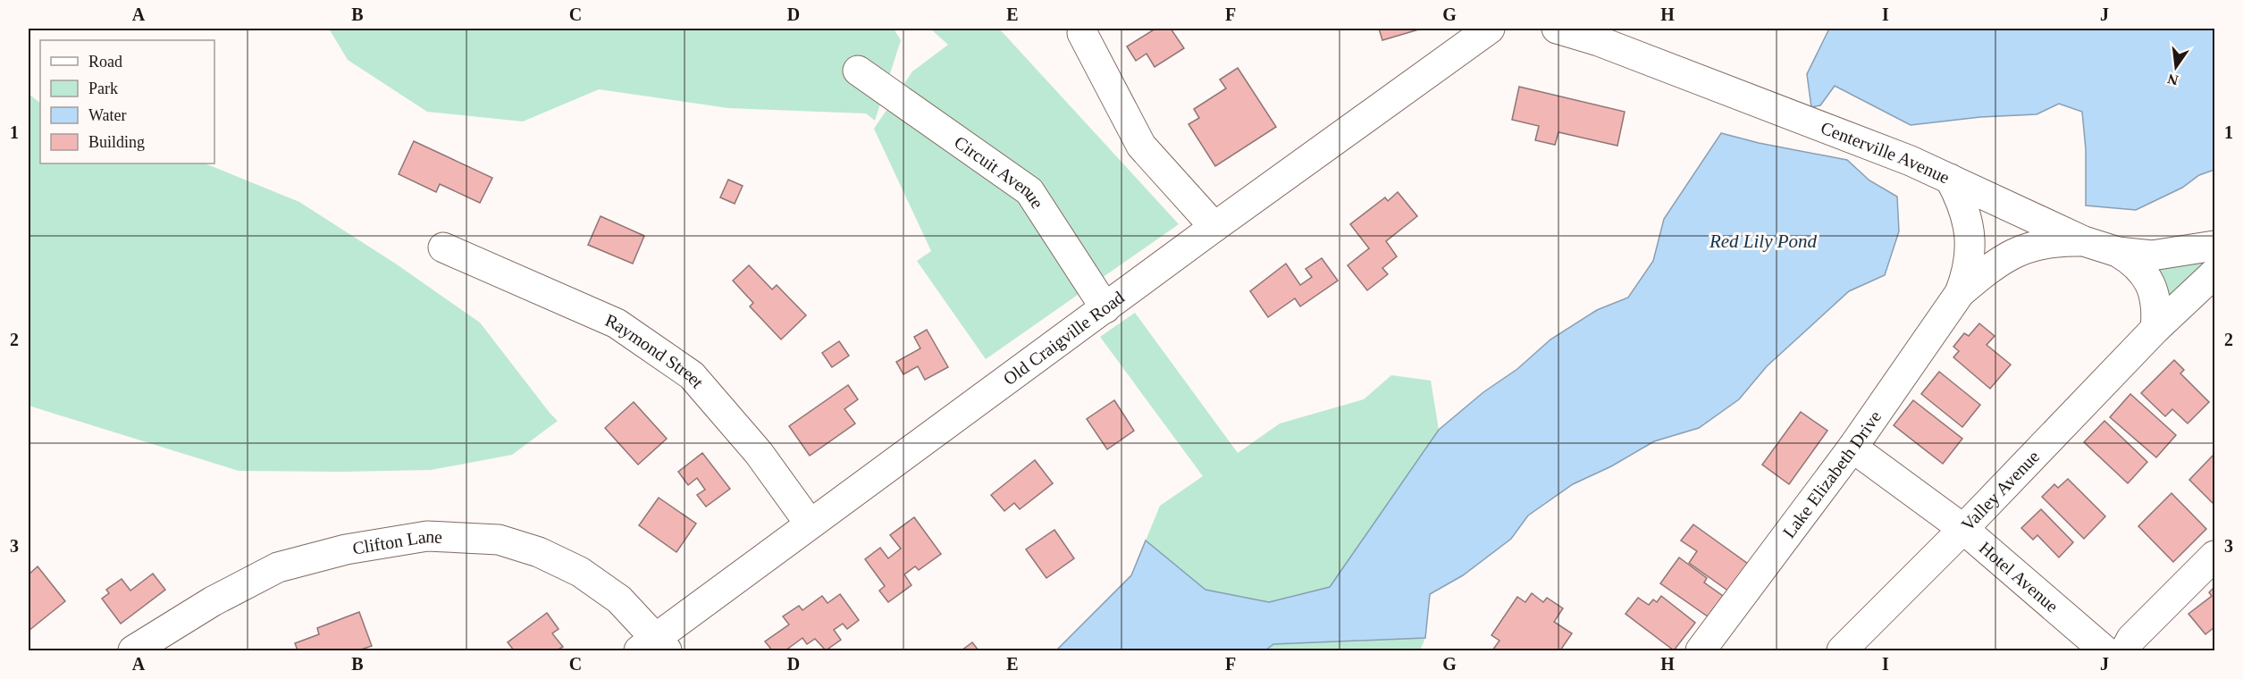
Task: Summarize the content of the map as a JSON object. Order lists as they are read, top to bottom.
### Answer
{
  "streets": {
    "street": [
      "Centerville Avenue",
      "Circuit Avenue",
      "Old Craigville Road",
      "Raymond Street",
      "Lake Elizabeth Drive",
      "Valley Avenue",
      "Clifton Lane",
      "Hotel Avenue"
    ]
  },
  "crossings": [
    ["Centerville Avenue", "Lake Elizabeth Drive"],
    ["Circuit Avenue", "Old Craigville Road"],
    ["Old Craigville Road", "Raymond Street"],
    ["Old Craigville Road", "Clifton Lane"],
    ["Lake Elizabeth Drive", "Hotel Avenue"],
    ["Valley Avenue", "Hotel Avenue"]
  ],
  "water": ["Red Lily Pond"],
  "legend": [
    "Road",
    "Park",
    "Water",
    "Building"
  ],
  "north": "bottom",
  "grid": {
    "columns": [
      "A",
      "B",
      "C",
      "D",
      "E",
      "F",
      "G",
      "H",
      "I",
      "J"
    ],
    "rows": ["1", "2", "3"]
  }
}
